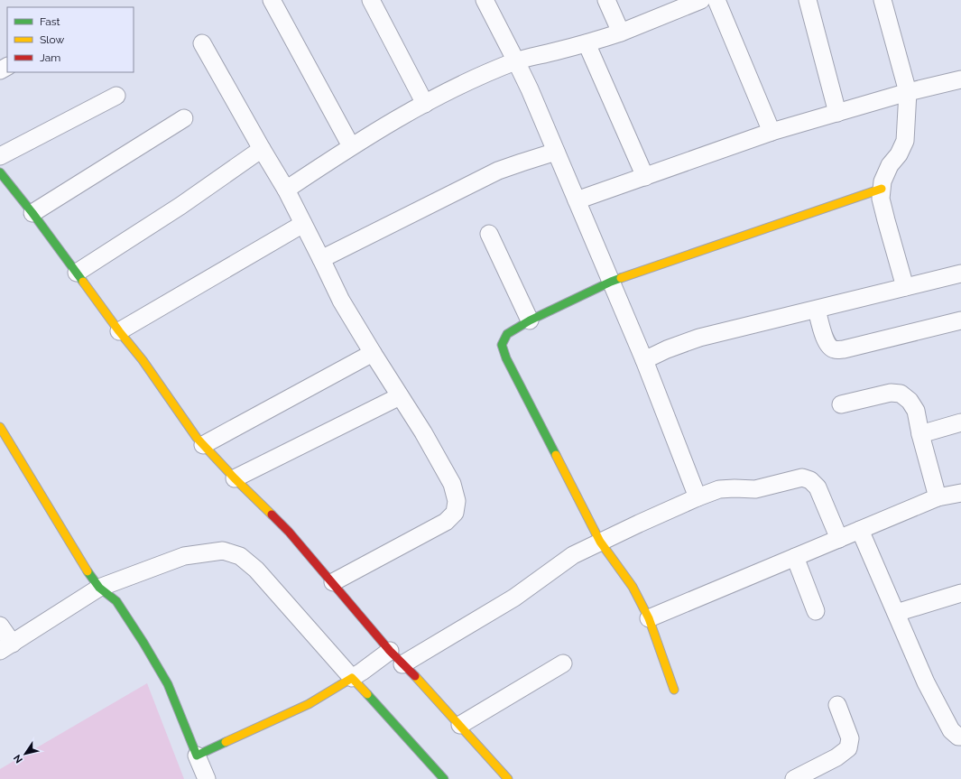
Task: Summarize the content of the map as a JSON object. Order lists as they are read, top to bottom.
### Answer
{
  "legend": ["Fast", "Slow", "Jam"],
  "north": "bottom left"
}
